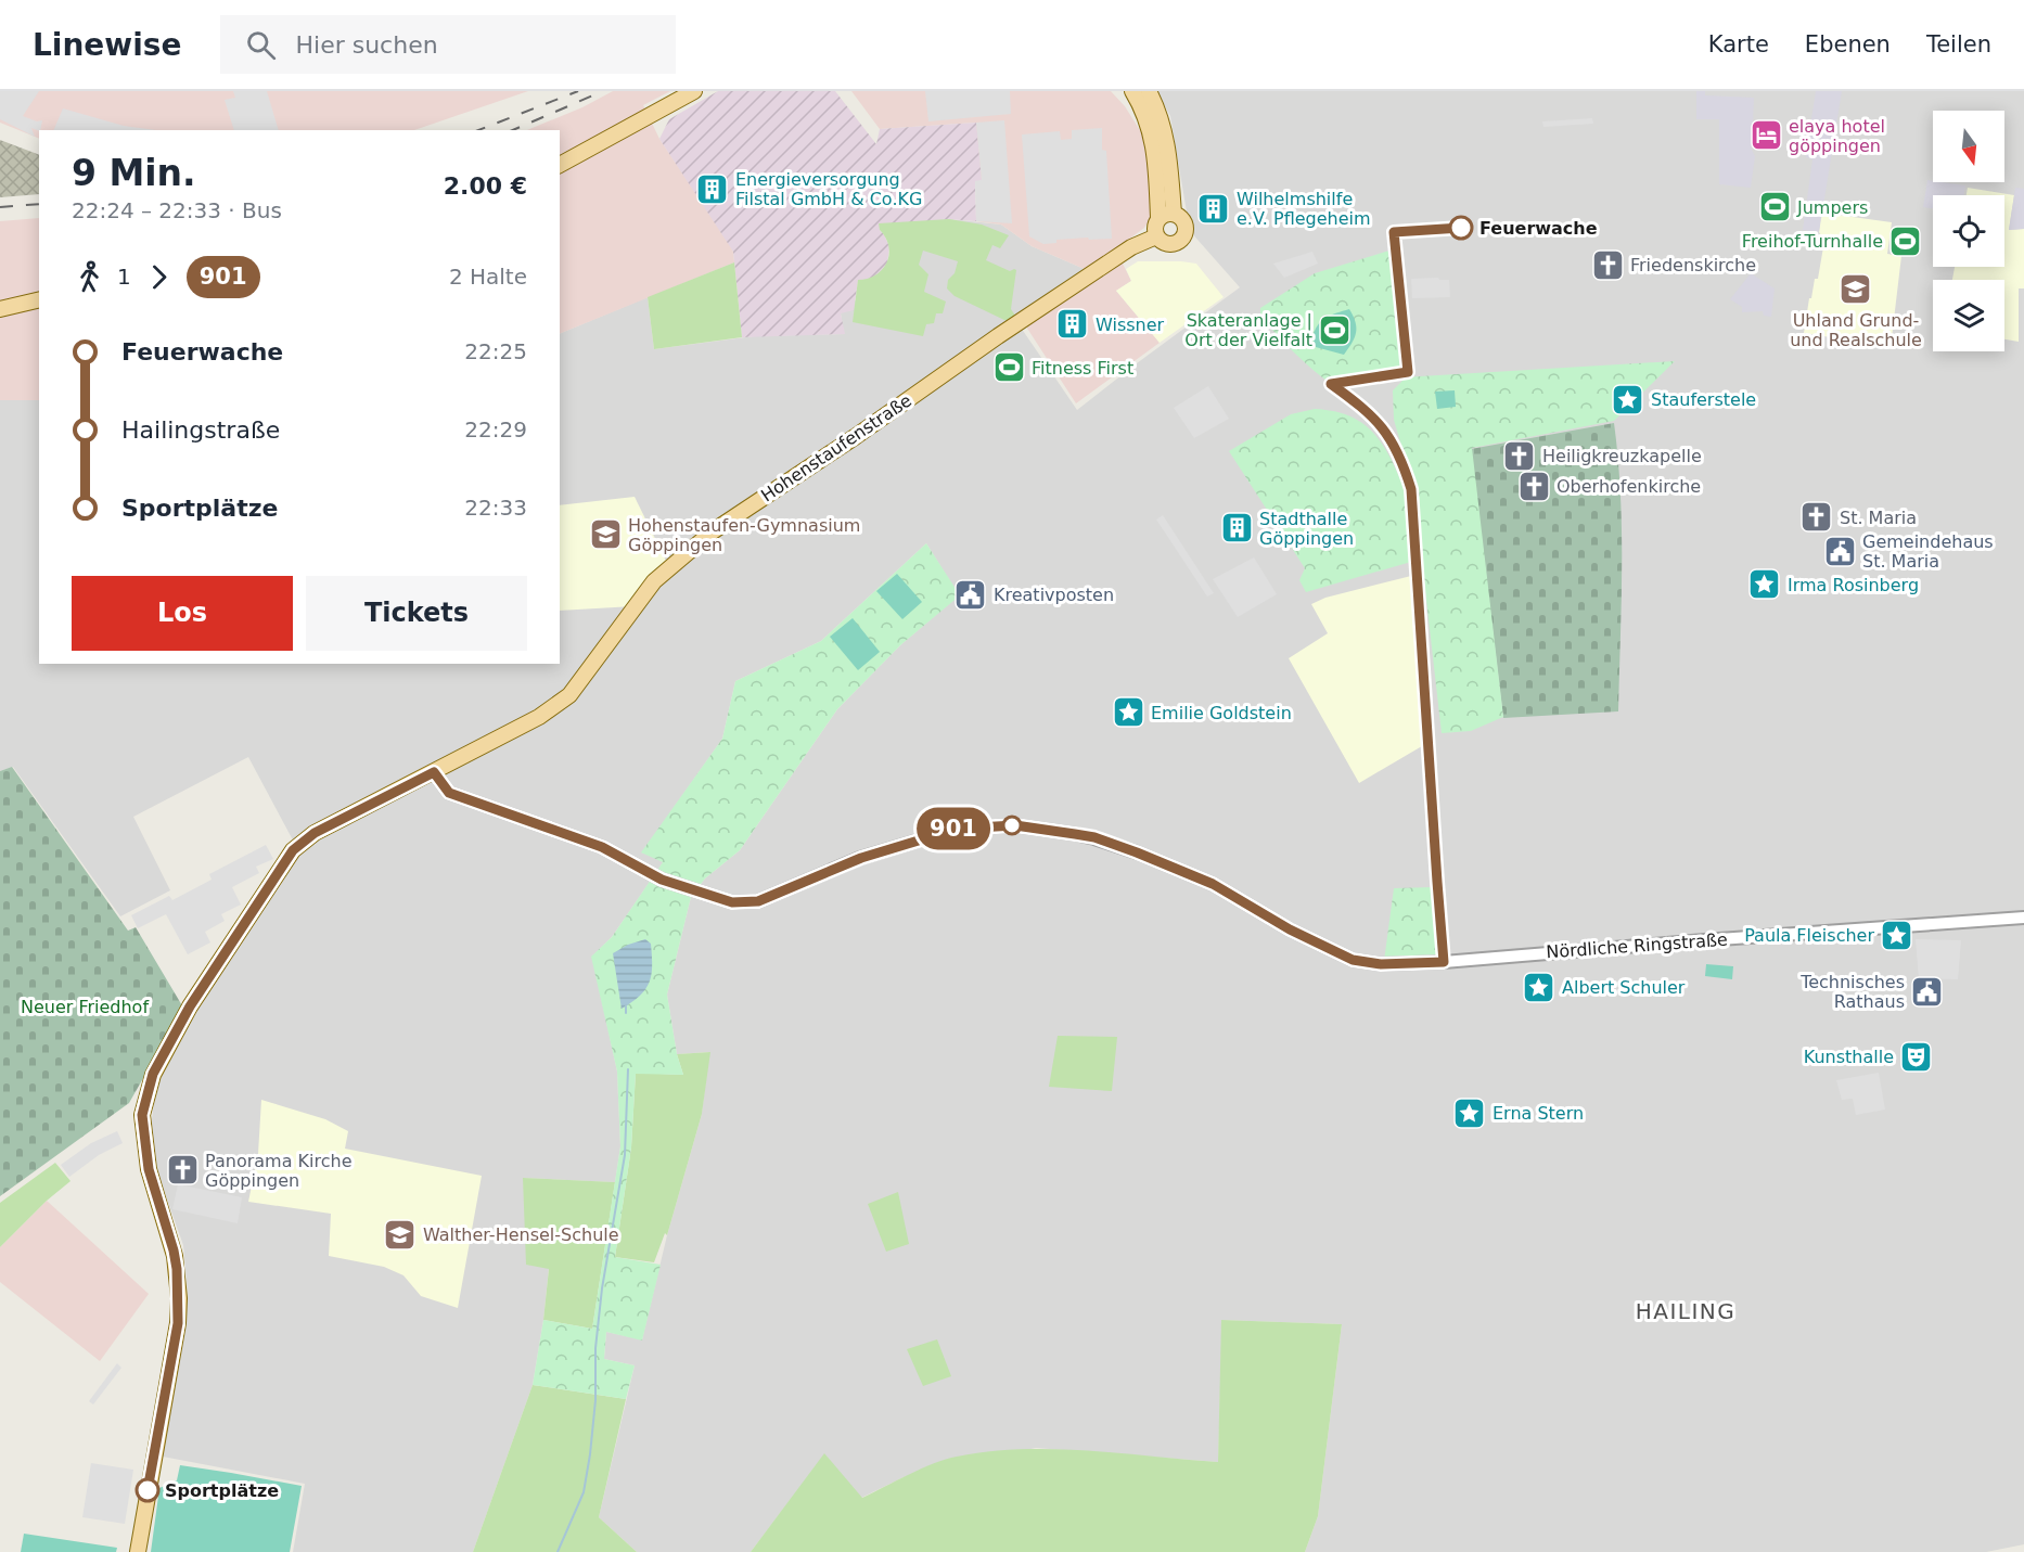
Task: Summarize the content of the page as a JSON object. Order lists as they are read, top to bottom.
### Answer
{
  "streets": {
    "main road": ["Hohenstaufenstraße"],
    "street": ["Nördliche Ringstraße"]
  },
  "crossings": [
    ["Hohenstaufenstraße", "Nördliche Ringstraße"]
  ],
  "districts": ["HAILING"],
  "parks": ["Neuer Friedhof"],
  "places": {
    "hotel": ["elaya hotel göppingen"],
    "building": [
      "Energieversorgung Filstal GmbH & Co.KG",
      "Wilhelmshilfe e.V. Pflegeheim",
      "Wissner",
      "Stadthalle Göppingen"
    ],
    "sports": [
      "Jumpers",
      "Freihof-Turnhalle",
      "Skateranlage | Ort der Vielfalt",
      "Fitness First"
    ],
    "other": ["Feuerwache", "Sportplätze"],
    "church": [
      "Friedenskirche",
      "Heiligkreuzkapelle",
      "Oberhofenkirche",
      "St. Maria",
      "Panorama Kirche Göppingen"
    ],
    "school or university": ["Uhland Grund- und Realschule", "Hohenstaufen-Gymnasium Göppingen", "Walther-Hensel-Schule"],
    "place": [
      "Stauferstele",
      "Irma Rosinberg",
      "Emilie Goldstein",
      "Paula Fleischer",
      "Albert Schuler",
      "Erna Stern"
    ],
    "public building": ["Gemeindehaus St. Maria", "Kreativposten", "Technisches Rathaus"],
    "theatre": ["Kunsthalle"]
  },
  "lines": ["bus line 901"],
  "north": "bottom",
  "page": {
    "header": "Linewise",
    "search": "Hier suchen",
    "nav": ["Karte", "Ebenen", "Teilen"],
    "on_map": "901",
    "heading": ["9 Min.", "22:24 – 22:33 · Bus", "2.00 €"],
    "legs": ["1", "901", "2 Halte"],
    "list": [
      {
        "name": "Feuerwache",
        "value": "22:25"
      },
      {
        "name": "Hailingstraße",
        "value": "22:29"
      },
      {
        "name": "Sportplätze",
        "value": "22:33"
      }
    ],
    "buttons": ["Los", "Tickets"]
  }
}
